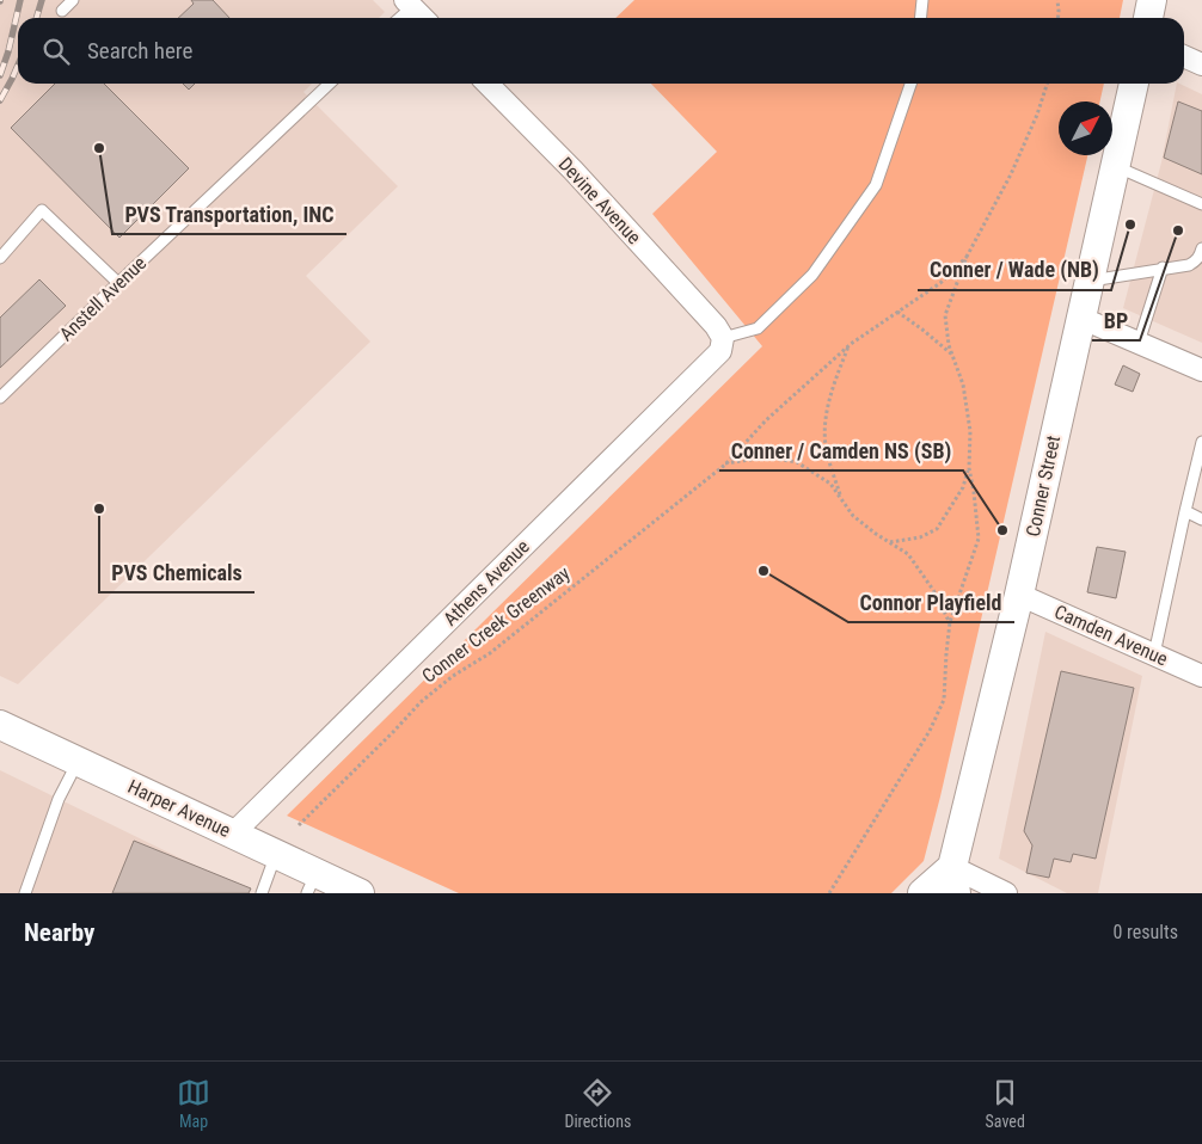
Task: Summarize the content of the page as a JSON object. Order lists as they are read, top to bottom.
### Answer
{
  "streets": {
    "main road": ["Conner Street", "Harper Avenue"],
    "street": ["Devine Avenue", "Athens Avenue", "Camden Avenue"],
    "lane": ["Anstell Avenue"],
    "path": ["Conner Creek Greenway"]
  },
  "crossings": [
    ["Devine Avenue", "Athens Avenue"],
    ["Conner Street", "Camden Avenue"],
    ["Athens Avenue", "Harper Avenue"]
  ],
  "places": [
    "PVS Transportation, INC",
    "Conner / Wade (NB)",
    "BP",
    "PVS Chemicals",
    "Conner / Camden NS (SB)",
    "Connor Playfield"
  ],
  "north": "top right",
  "page": {
    "search": "Search here",
    "heading": ["Nearby", "0 results"],
    "nav": ["Map", "Directions", "Saved"]
  }
}
